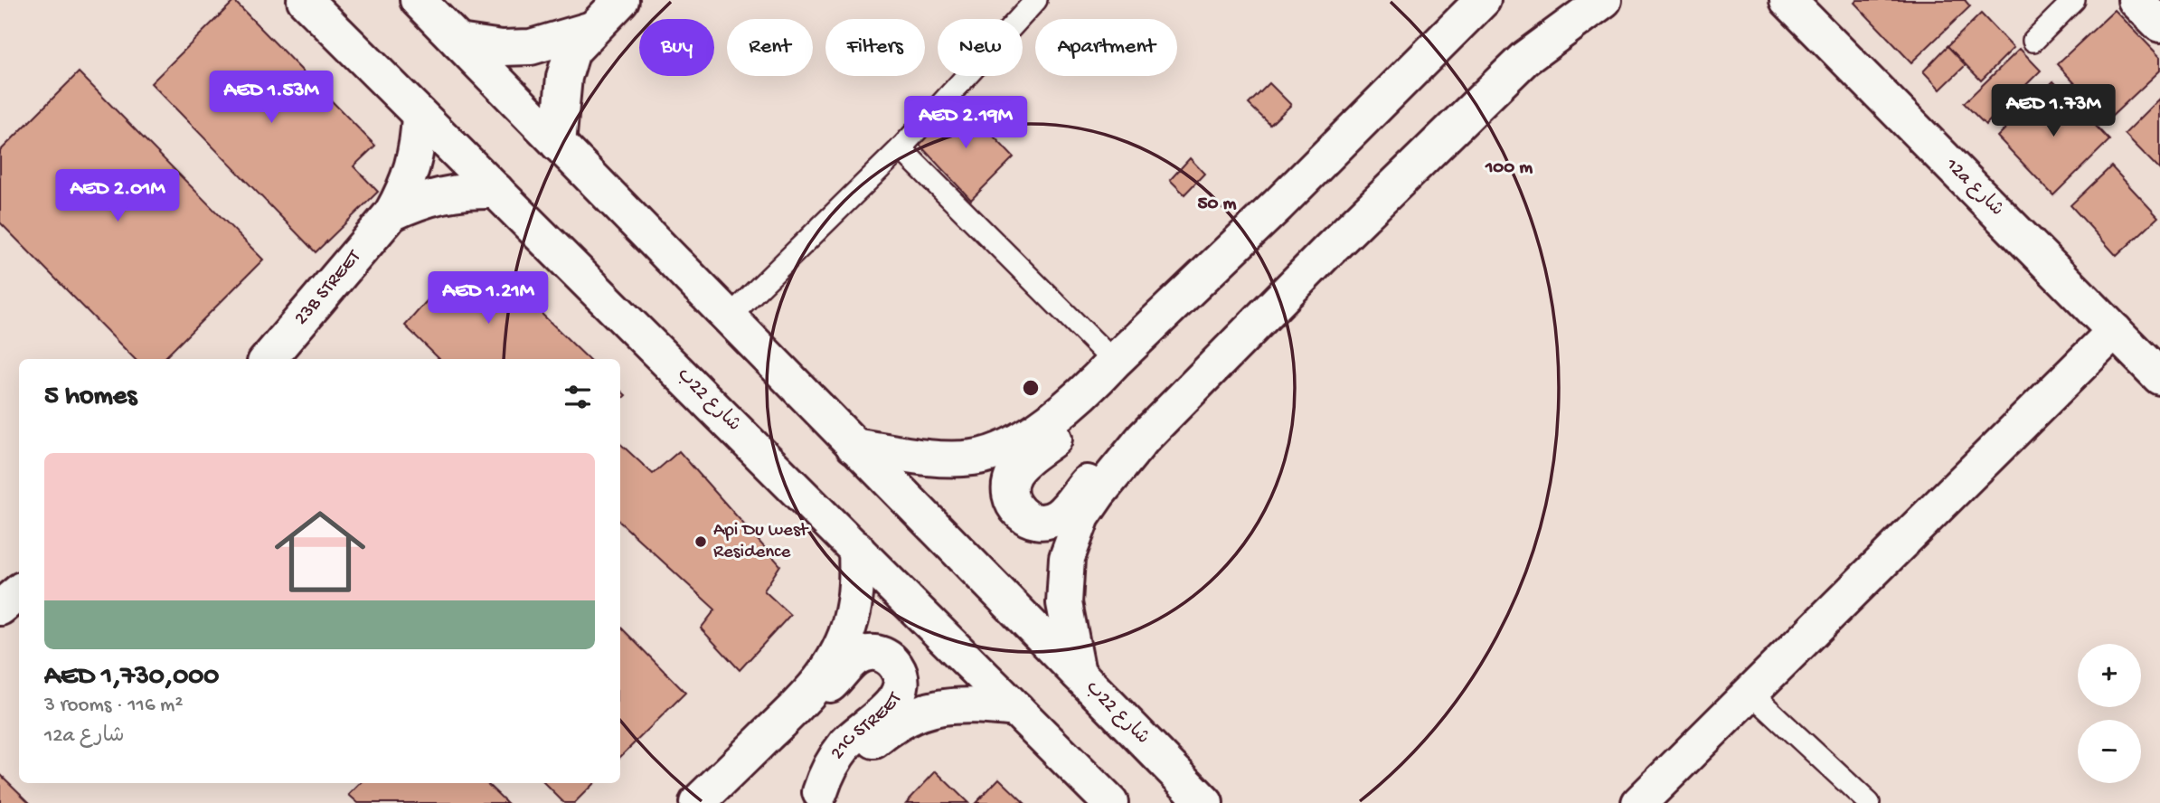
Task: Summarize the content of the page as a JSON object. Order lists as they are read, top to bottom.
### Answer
{
  "streets": {
    "street": [
      "12a شارع",
      "23B STREET",
      "شارع 22ب",
      "21C STREET"
    ]
  },
  "crossings": [
    ["23B STREET", "شارع 22ب"],
    ["شارع 22ب", "21C STREET"]
  ],
  "places": ["Api Du west Residence"],
  "page": {
    "chip": [
      "Buy",
      "Rent",
      "Filters",
      "New",
      "Apartment"
    ],
    "price": [
      "AED 1.53M",
      "AED 1.73M",
      "AED 2.19M",
      "AED 2.01M",
      "AED 1.21M"
    ],
    "heading": "5 homes",
    "list": [
      {
        "name": "AED 1,730,000",
        "note": "3 rooms · 116 m² · 12a شارع"
      }
    ],
    "map_buttons": ["+", "−"]
  },
  "rings": ["100 m", "50 m"]
}
